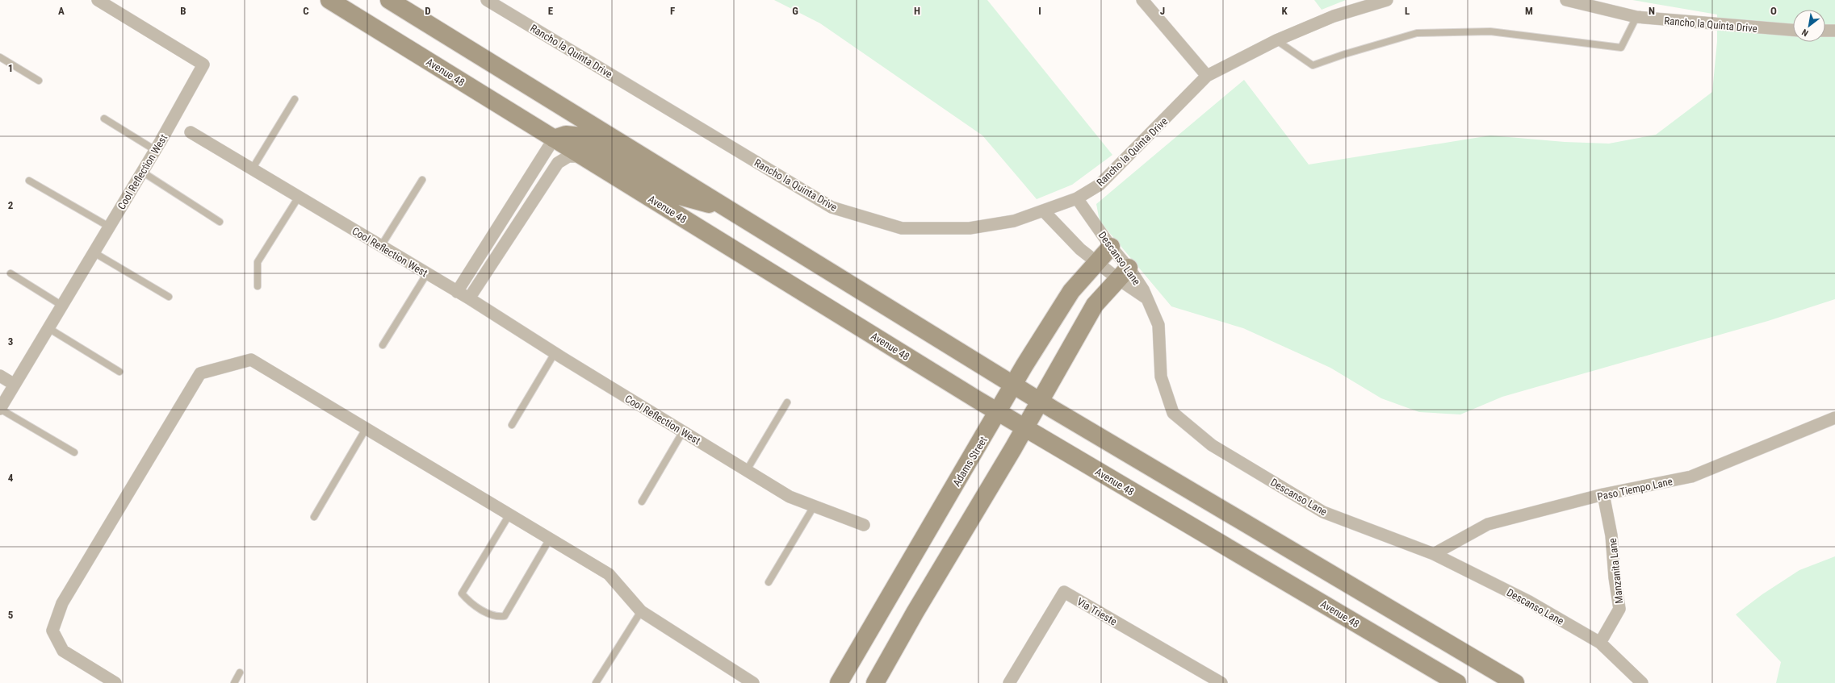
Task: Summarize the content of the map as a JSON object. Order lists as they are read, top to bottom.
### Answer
{
  "streets": {
    "main road": ["Avenue 48", "Adams Street"],
    "street": [
      "Rancho la Quinta Drive",
      "Cool Reflection West",
      "Descanso Lane",
      "Paso Tiempo Lane",
      "Manzanita Lane",
      "Via Trieste"
    ]
  },
  "crossings": [
    ["Rancho la Quinta Drive", "Descanso Lane"],
    ["Avenue 48", "Adams Street"],
    ["Descanso Lane", "Adams Street"],
    ["Descanso Lane", "Paso Tiempo Lane"],
    ["Descanso Lane", "Manzanita Lane"],
    ["Paso Tiempo Lane", "Manzanita Lane"]
  ],
  "north": "bottom left",
  "grid": {
    "columns": [
      "A",
      "B",
      "C",
      "D",
      "E",
      "F",
      "G",
      "H",
      "I",
      "J",
      "K",
      "L",
      "M",
      "N",
      "O"
    ],
    "rows": [
      "1",
      "2",
      "3",
      "4",
      "5"
    ]
  }
}
